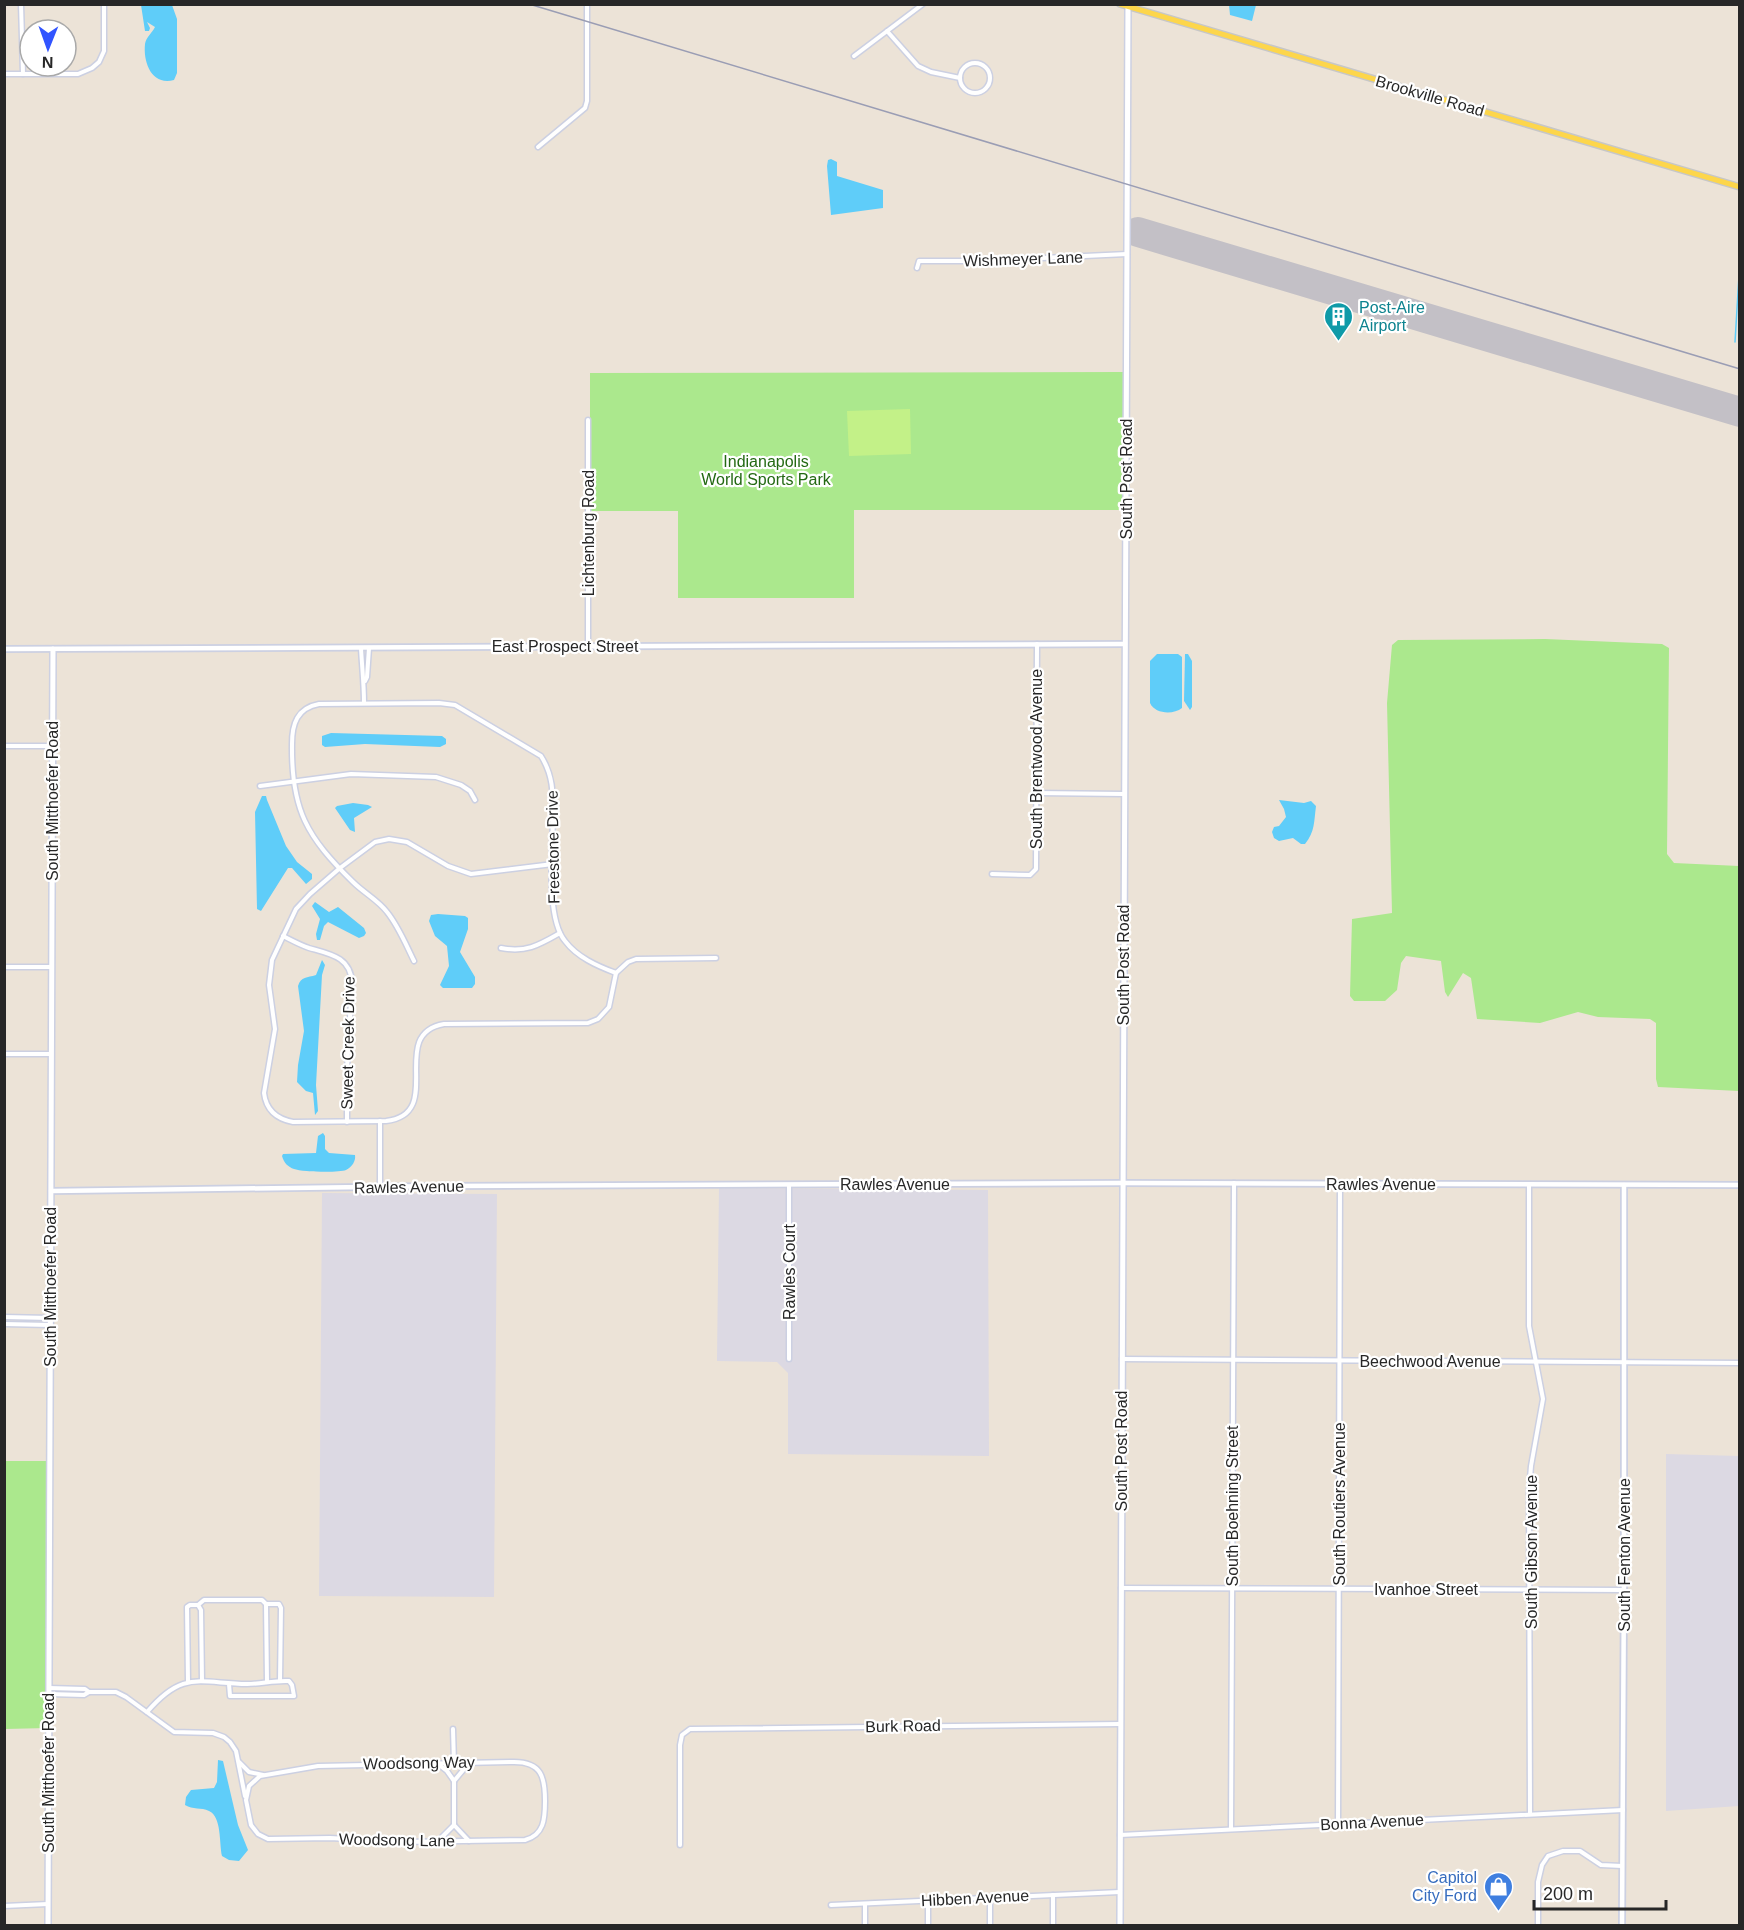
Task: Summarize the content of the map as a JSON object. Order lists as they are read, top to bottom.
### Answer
{
  "streets": {
    "main road": ["Brookville Road", "South Post Road", "South Mitthoefer Road"],
    "street": [
      "Wishmeyer Lane",
      "Lichtenburg Road",
      "East Prospect Street",
      "South Brentwood Avenue",
      "Freestone Drive",
      "Sweet Creek Drive",
      "Rawles Avenue",
      "Rawles Court",
      "Beechwood Avenue",
      "South Routiers Avenue",
      "South Boehning Street",
      "South Gibson Avenue",
      "South Fenton Avenue",
      "Ivanhoe Street",
      "Burk Road",
      "Woodsong Way",
      "Bonna Avenue",
      "Woodsong Lane",
      "Hibben Avenue"
    ]
  },
  "crossings": [
    ["Brookville Road", "South Post Road"],
    ["Wishmeyer Lane", "South Post Road"],
    ["South Post Road", "East Prospect Street"],
    ["South Post Road", "Rawles Avenue"],
    ["South Post Road", "Beechwood Avenue"],
    ["South Post Road", "Ivanhoe Street"],
    ["South Post Road", "Burk Road"],
    ["South Post Road", "Bonna Avenue"],
    ["South Post Road", "Hibben Avenue"],
    ["Lichtenburg Road", "East Prospect Street"],
    ["East Prospect Street", "South Brentwood Avenue"],
    ["East Prospect Street", "South Mitthoefer Road"],
    ["South Mitthoefer Road", "Rawles Avenue"],
    ["Rawles Avenue", "Rawles Court"],
    ["Rawles Avenue", "South Routiers Avenue"],
    ["Rawles Avenue", "South Boehning Street"],
    ["Rawles Avenue", "South Gibson Avenue"],
    ["Rawles Avenue", "South Fenton Avenue"],
    ["Beechwood Avenue", "South Routiers Avenue"],
    ["Beechwood Avenue", "South Boehning Street"],
    ["Beechwood Avenue", "South Gibson Avenue"],
    ["Beechwood Avenue", "South Fenton Avenue"],
    ["South Routiers Avenue", "Ivanhoe Street"],
    ["South Routiers Avenue", "Bonna Avenue"],
    ["South Boehning Street", "Ivanhoe Street"],
    ["South Boehning Street", "Bonna Avenue"],
    ["South Gibson Avenue", "Ivanhoe Street"],
    ["South Gibson Avenue", "Bonna Avenue"],
    ["South Fenton Avenue", "Ivanhoe Street"],
    ["South Fenton Avenue", "Bonna Avenue"],
    ["Woodsong Way", "Woodsong Lane"]
  ],
  "parks": ["Indianapolis World Sports Park"],
  "places": {
    "building": ["Post-Aire Airport"],
    "shop": ["Capitol City Ford"]
  },
  "scale_bar": "200 m",
  "north": "bottom"
}
